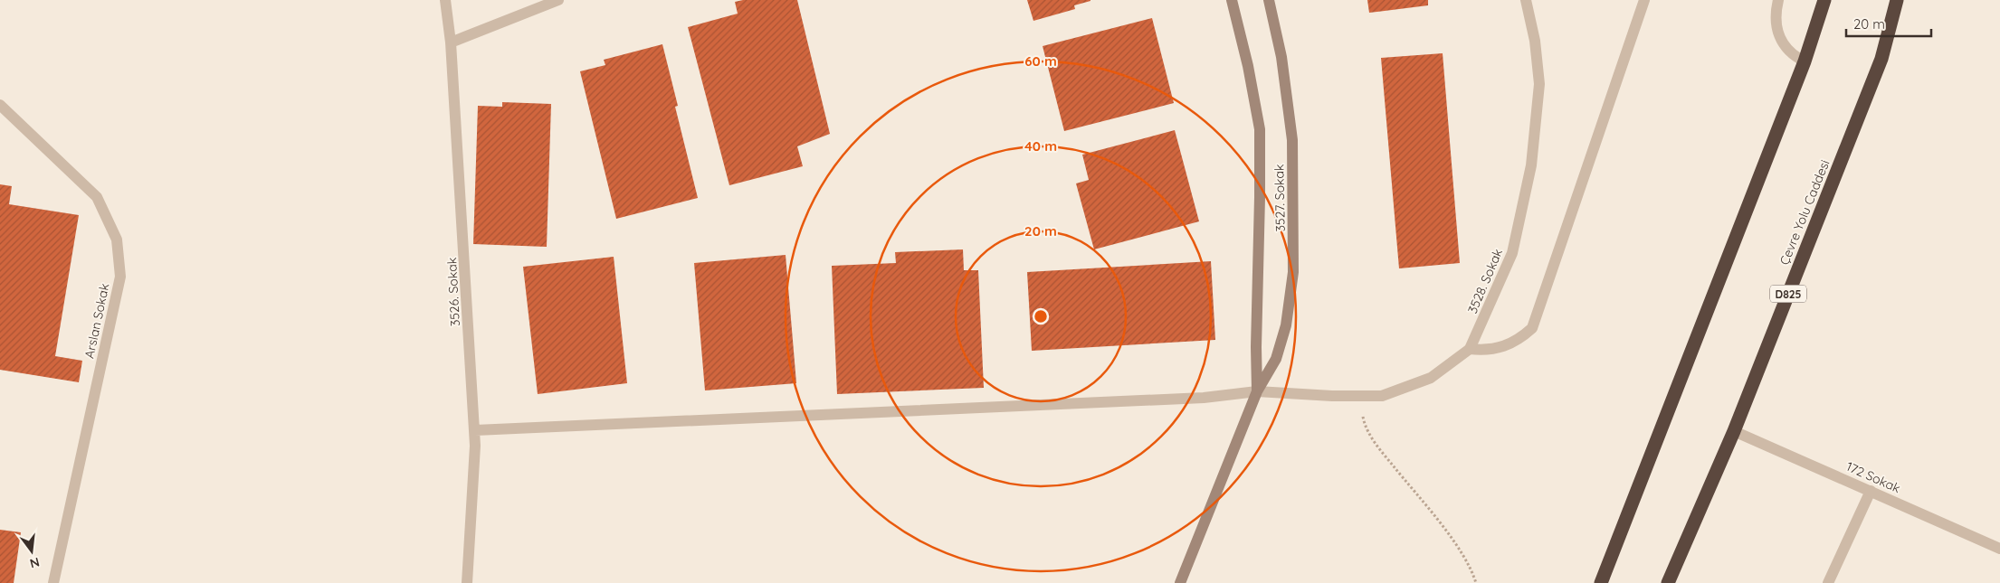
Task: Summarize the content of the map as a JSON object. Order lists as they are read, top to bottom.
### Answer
{
  "streets": {
    "highway": ["Çevre Yolu Caddesi", "D825"],
    "street": [
      "3527. Sokak",
      "3528. Sokak",
      "3526. Sokak",
      "Arslan Sokak",
      "172 Sokak"
    ]
  },
  "crossings": [
    ["3527. Sokak", "3528. Sokak"],
    ["Çevre Yolu Caddesi", "172 Sokak"],
    ["3528. Sokak", "3526. Sokak"]
  ],
  "scale_bar": "20 m",
  "north": "bottom",
  "rings": ["60 m", "40 m", "20 m"]
}
